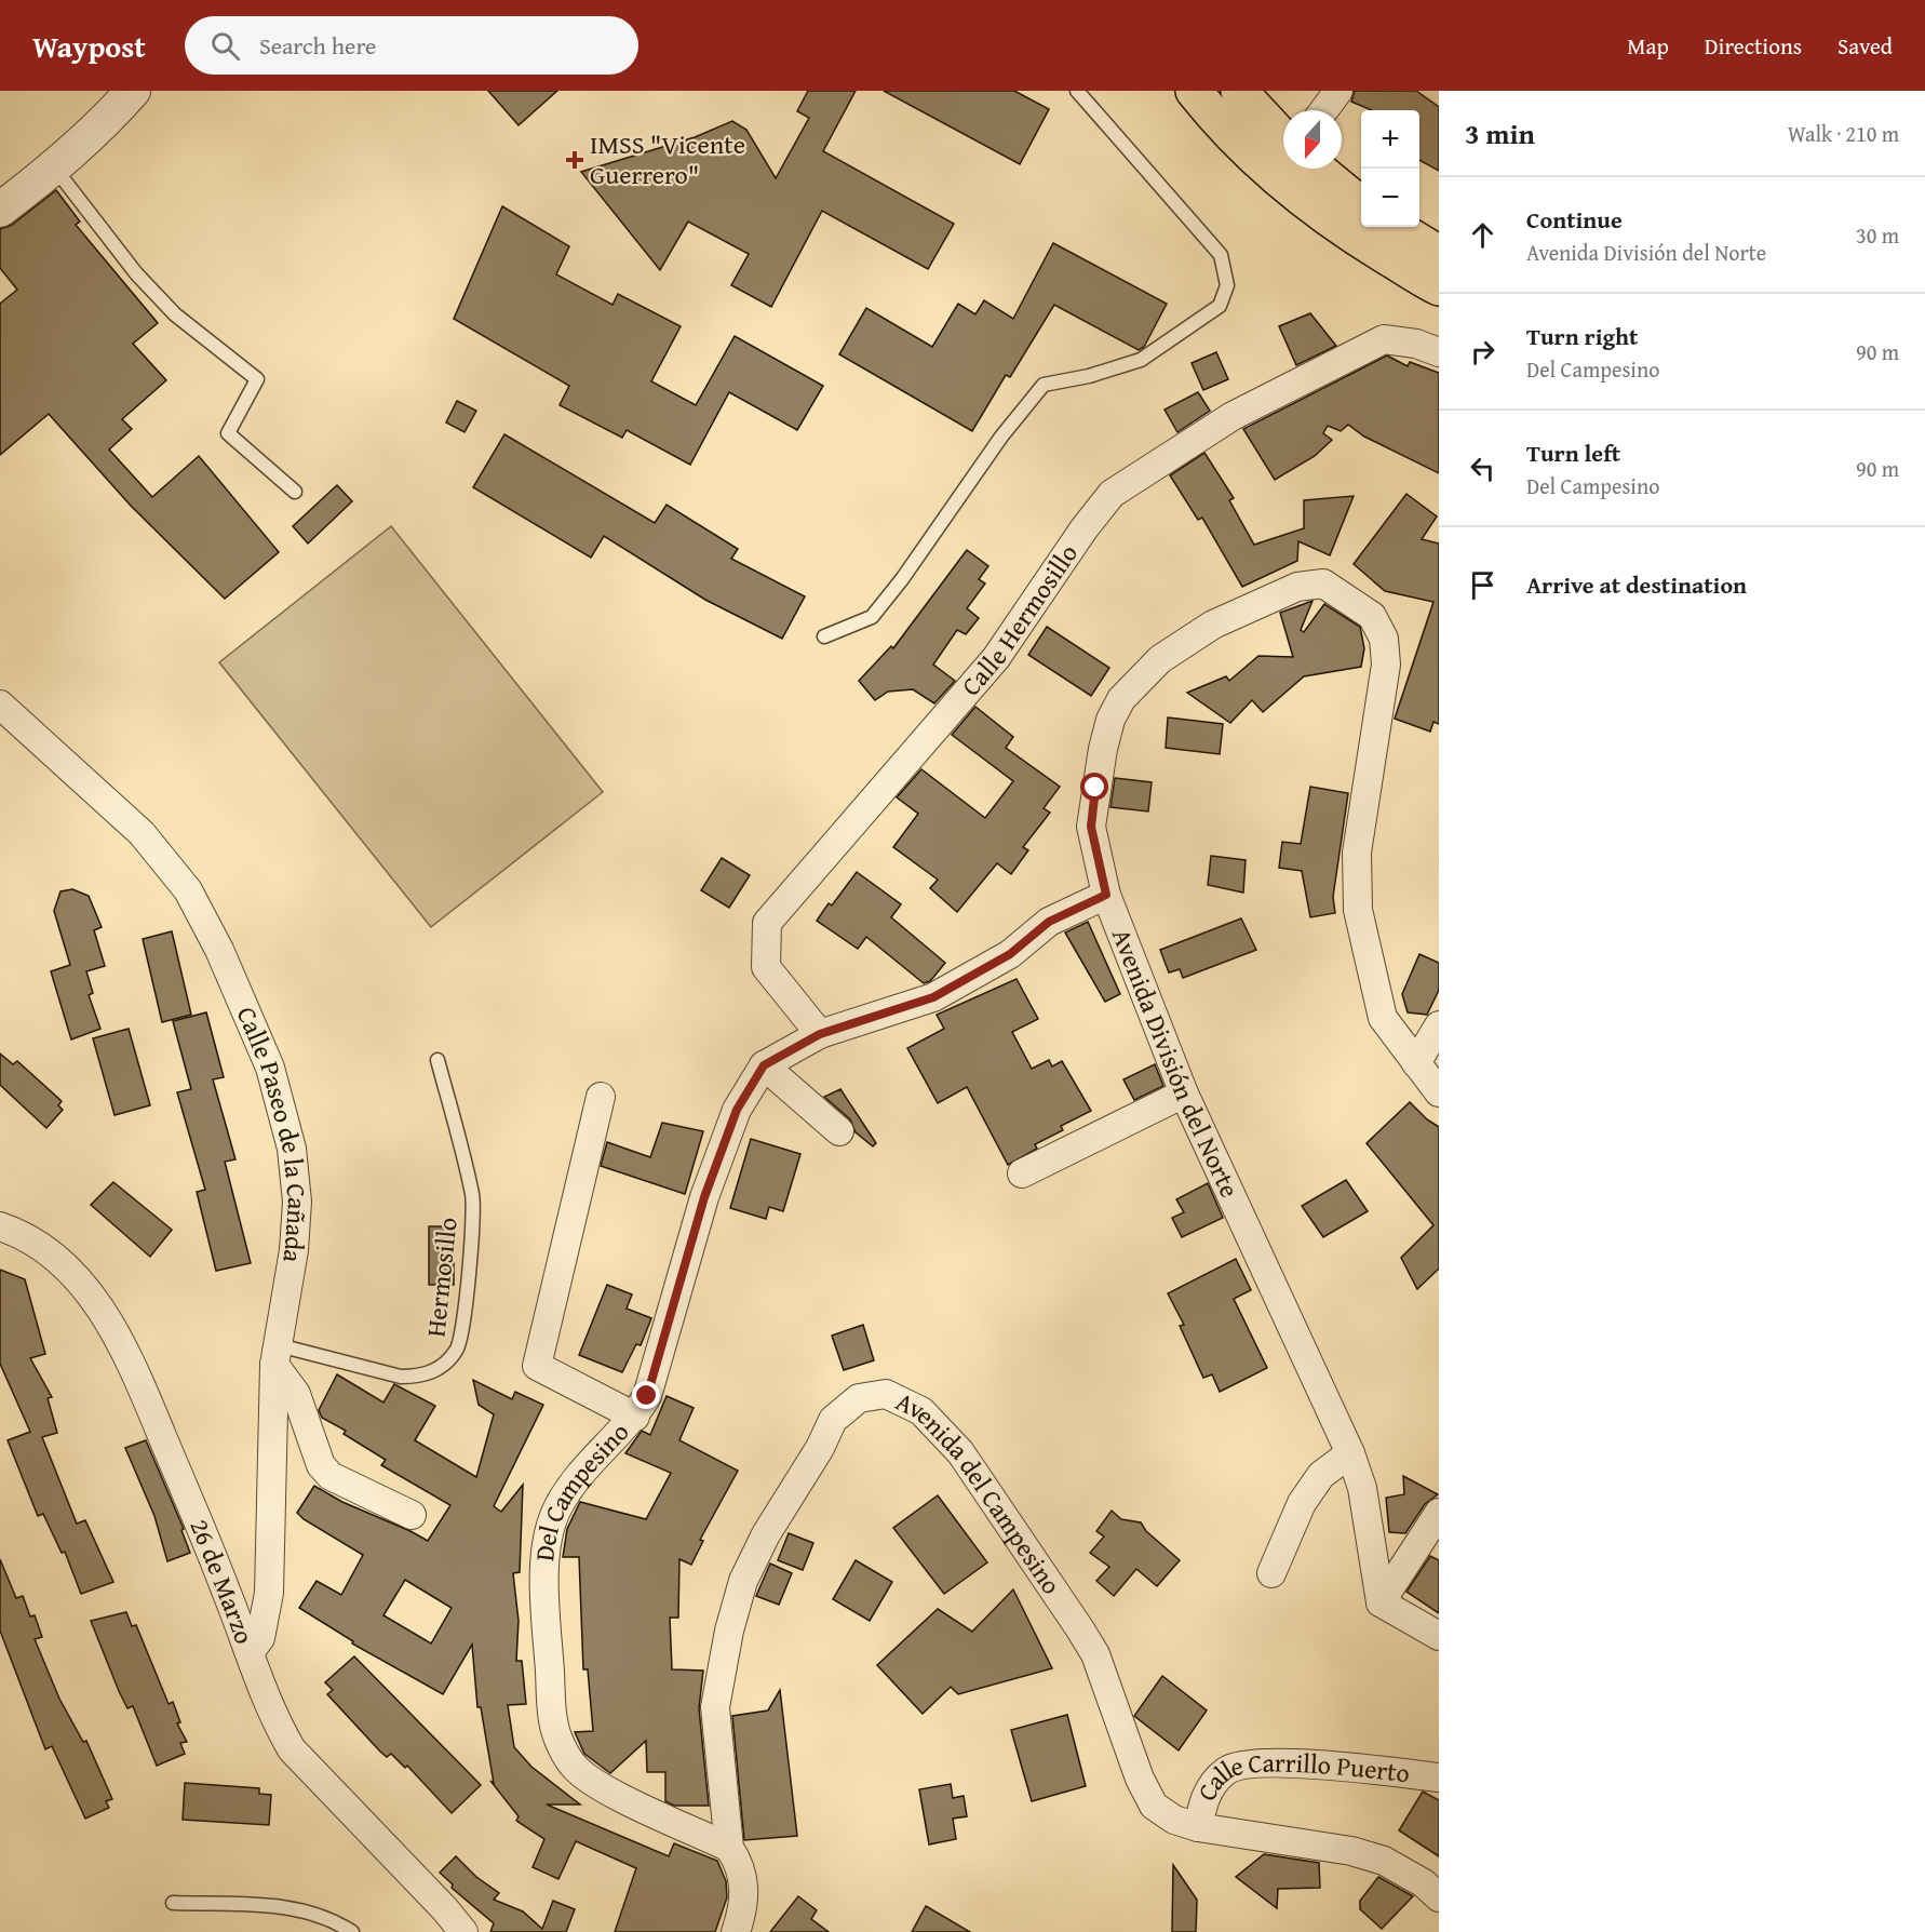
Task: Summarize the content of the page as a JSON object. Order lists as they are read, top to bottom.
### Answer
{
  "streets": {
    "street": [
      "Calle Hermosillo",
      "Avenida División del Norte",
      "Calle Paseo de la Cañada",
      "Del Campesino",
      "Avenida del Campesino",
      "26 de Marzo",
      "Calle Carrillo Puerto"
    ],
    "lane": ["Hermosillo"]
  },
  "crossings": [
    ["Calle Hermosillo", "Del Campesino"],
    ["Avenida División del Norte", "Del Campesino"],
    ["Calle Paseo de la Cañada", "Hermosillo"],
    ["Calle Paseo de la Cañada", "26 de Marzo"],
    ["Del Campesino", "Avenida del Campesino"],
    ["Avenida del Campesino", "Calle Carrillo Puerto"]
  ],
  "places": {
    "health": ["IMSS \"Vicente Guerrero\""]
  },
  "north": "bottom",
  "page": {
    "header": "Waypost",
    "search": "Search here",
    "nav": ["Map", "Directions", "Saved"],
    "heading": ["3 min", "Walk · 210 m"],
    "map_buttons": ["+", "−"],
    "list": [
      ["Continue", "Avenida División del Norte", "30 m"],
      ["Turn right", "Del Campesino", "90 m"],
      ["Turn left", "Del Campesino", "90 m"],
      "Arrive at destination"
    ]
  }
}
